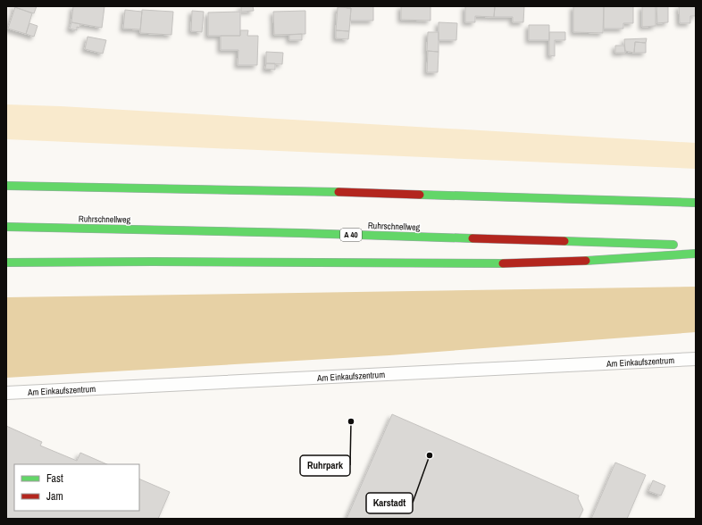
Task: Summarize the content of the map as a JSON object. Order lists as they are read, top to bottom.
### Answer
{
  "streets": {
    "highway": ["Ruhrschnellweg", "A 40"],
    "lane": ["Am Einkaufszentrum"]
  },
  "places": ["Ruhrpark", "Karstadt"],
  "legend": ["Fast", "Jam"]
}
